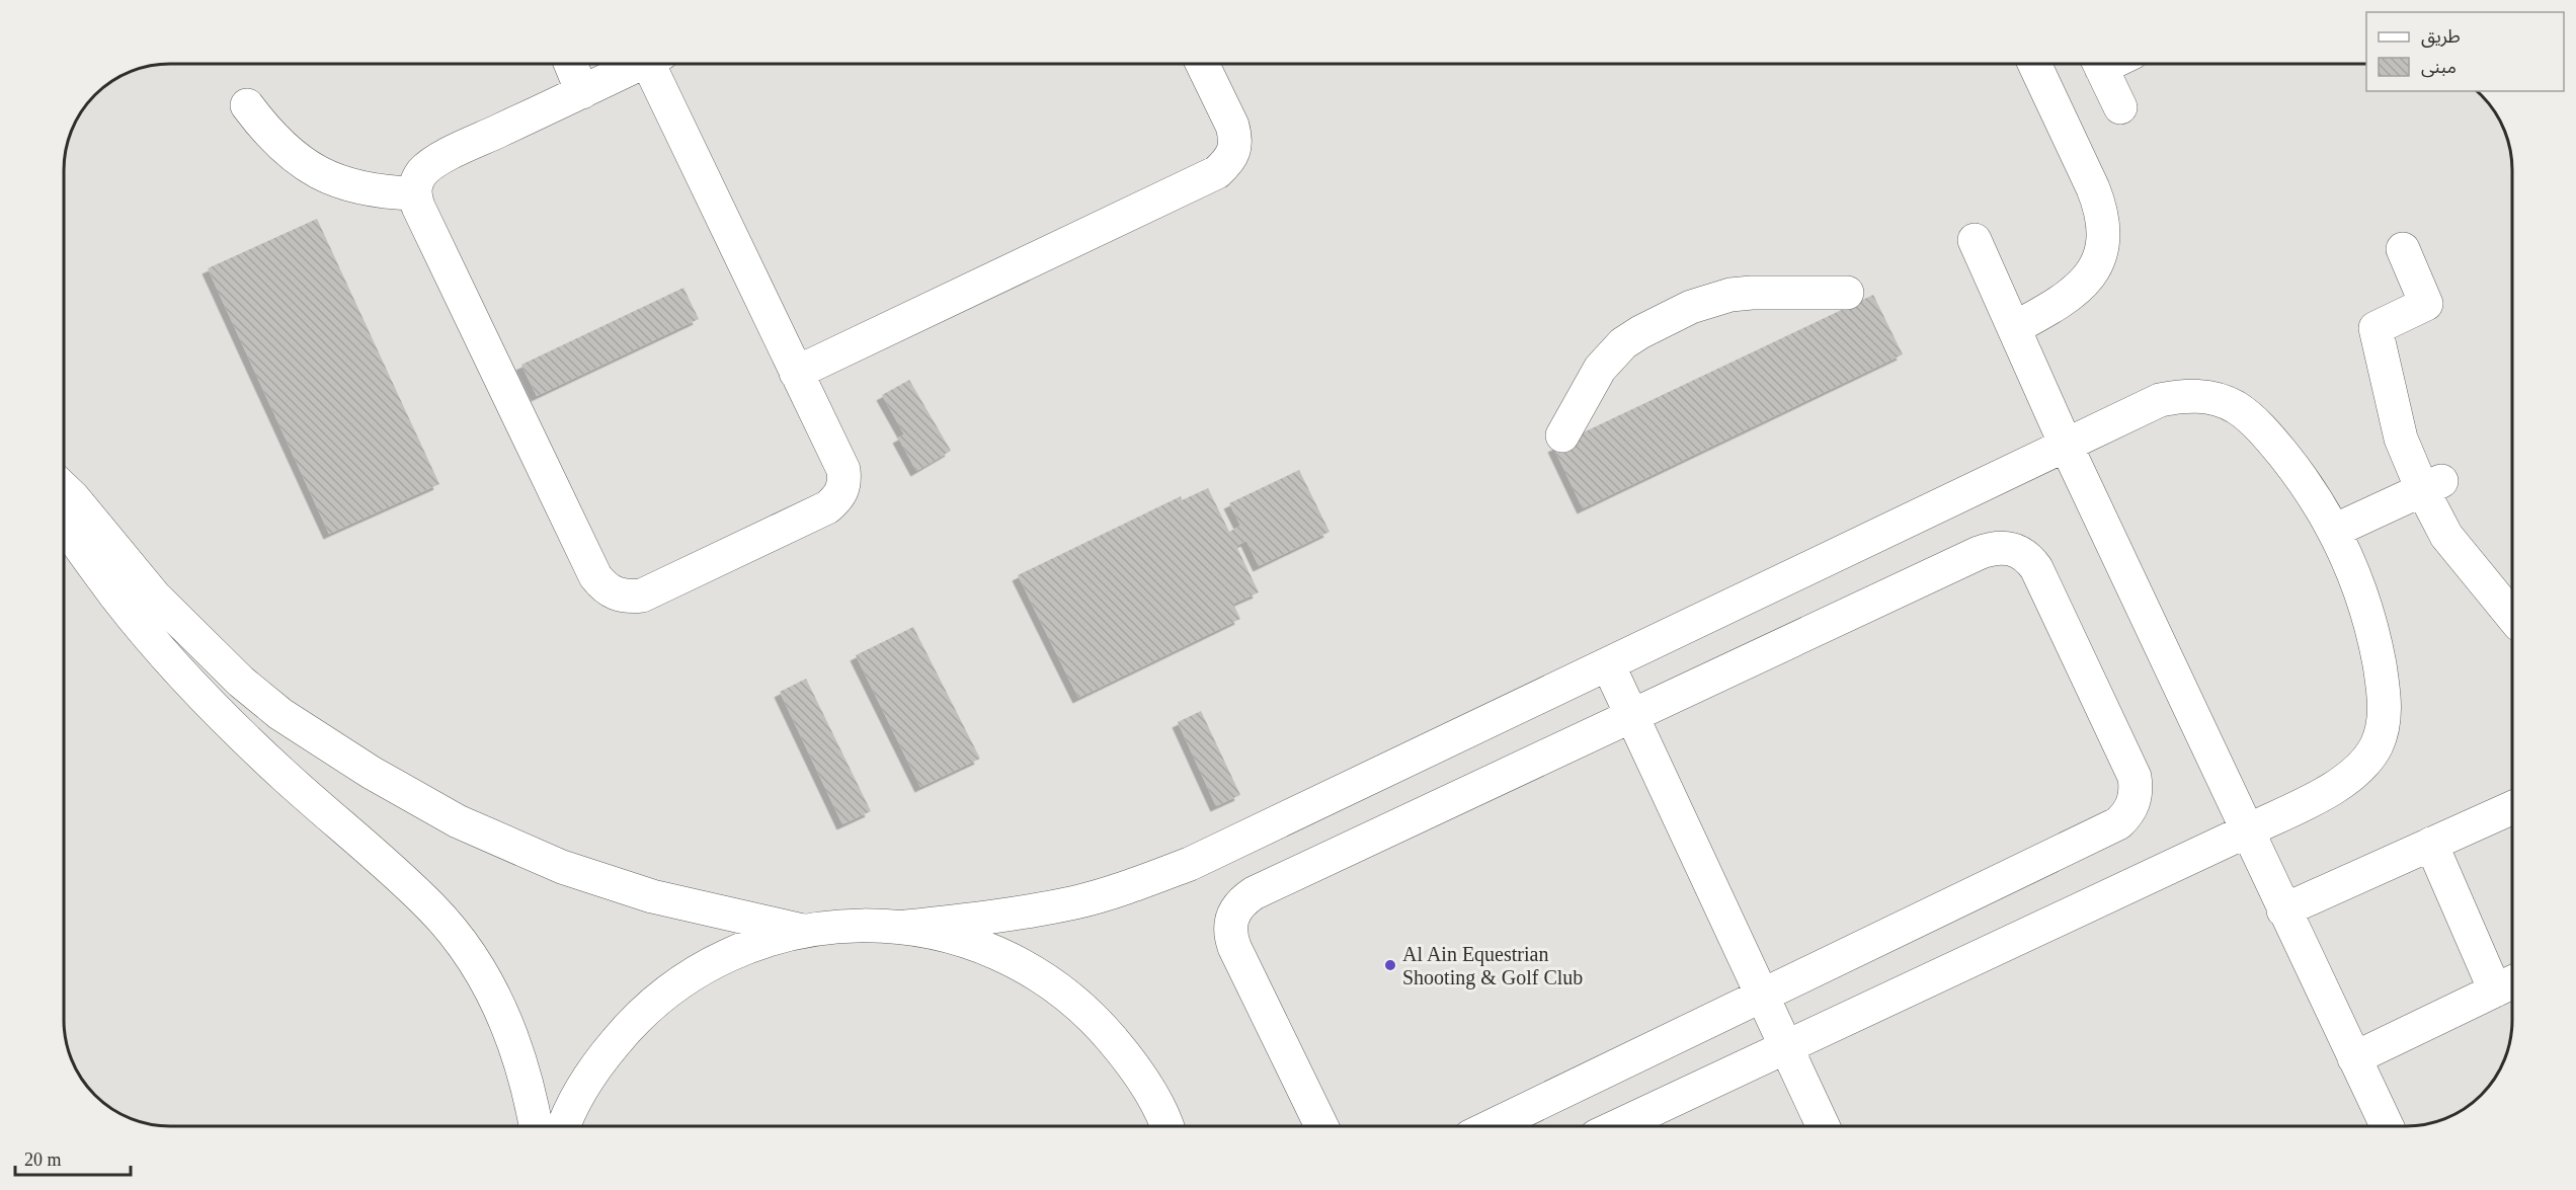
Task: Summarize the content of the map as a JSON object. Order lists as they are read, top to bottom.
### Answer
{
  "places": ["Al Ain Equestrian Shooting & Golf Club"],
  "legend": ["طريق", "مبنى"],
  "scale_bar": "20 m"
}
